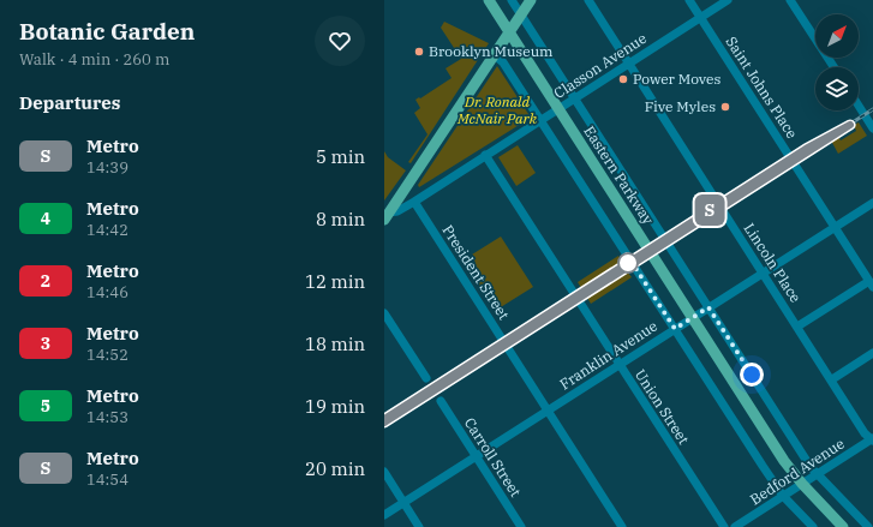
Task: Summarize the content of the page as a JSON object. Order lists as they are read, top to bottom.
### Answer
{
  "streets": {
    "main road": ["Eastern Parkway"],
    "street": [
      "Classon Avenue",
      "Saint Johns Place",
      "Lincoln Place",
      "President Street",
      "Franklin Avenue",
      "Union Street",
      "Carroll Street",
      "Bedford Avenue"
    ]
  },
  "crossings": [
    ["Classon Avenue", "Saint Johns Place"],
    ["Classon Avenue", "Eastern Parkway"],
    ["Classon Avenue", "Lincoln Place"],
    ["Classon Avenue", "President Street"],
    ["Classon Avenue", "Union Street"],
    ["Saint Johns Place", "Franklin Avenue"],
    ["Eastern Parkway", "Franklin Avenue"],
    ["Eastern Parkway", "Bedford Avenue"],
    ["Lincoln Place", "Franklin Avenue"],
    ["Lincoln Place", "Bedford Avenue"],
    ["President Street", "Franklin Avenue"],
    ["Franklin Avenue", "Union Street"],
    ["Franklin Avenue", "Carroll Street"]
  ],
  "parks": ["Dr. Ronald McNair Park"],
  "places": ["Brooklyn Museum", "Power Moves", "Five Myles"],
  "lines": ["metro line S"],
  "north": "top right",
  "page": {
    "heading": [
      ["Botanic Garden", "Walk · 4 min · 260 m"],
      "Departures"
    ],
    "on_map": "S",
    "list": [
      {
        "mark": "S",
        "name": "Metro",
        "note": "14:39",
        "value": "5 min"
      },
      {
        "mark": "4",
        "name": "Metro",
        "note": "14:42",
        "value": "8 min"
      },
      {
        "mark": "2",
        "name": "Metro",
        "note": "14:46",
        "value": "12 min"
      },
      {
        "mark": "3",
        "name": "Metro",
        "note": "14:52",
        "value": "18 min"
      },
      {
        "mark": "5",
        "name": "Metro",
        "note": "14:53",
        "value": "19 min"
      },
      {
        "mark": "S",
        "name": "Metro",
        "note": "14:54",
        "value": "20 min"
      }
    ]
  }
}
